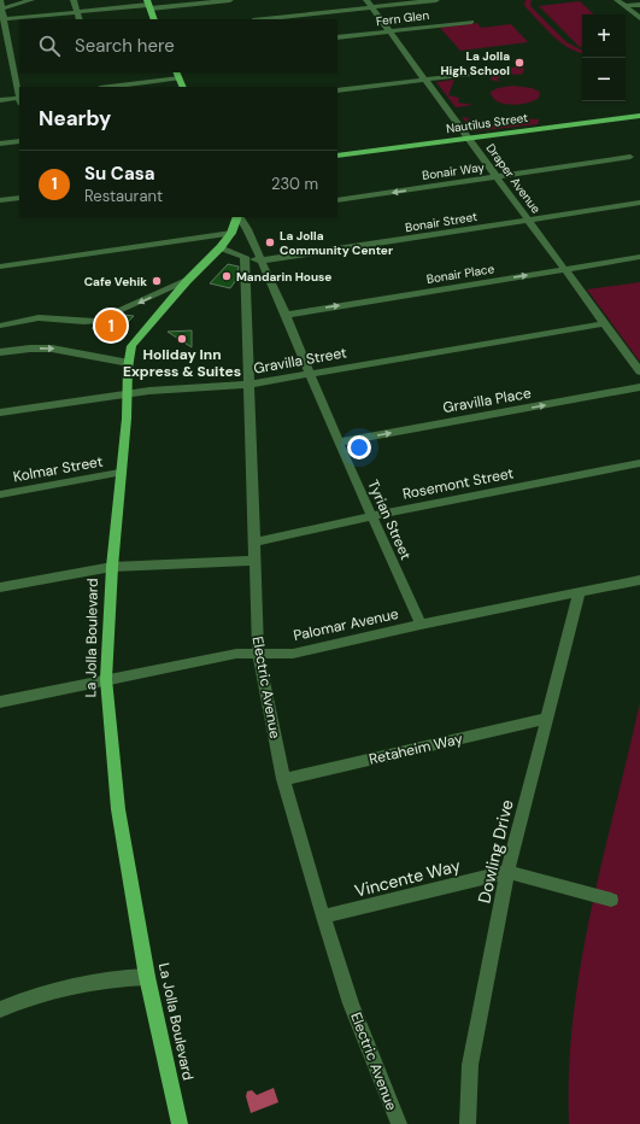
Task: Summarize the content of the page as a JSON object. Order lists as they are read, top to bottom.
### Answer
{
  "streets": {
    "main road": ["Nautilus Street", "La Jolla Boulevard"],
    "street": [
      "Fern Glen",
      "Bonair Way",
      "Draper Avenue",
      "Bonair Street",
      "Bonair Place",
      "Gravilla Street",
      "Gravilla Place",
      "Kolmar Street",
      "Rosemont Street",
      "Tyrian Street",
      "Palomar Avenue",
      "Electric Avenue",
      "Retaheim Way",
      "Dowling Drive",
      "Vincente Way"
    ]
  },
  "crossings": [
    ["Fern Glen", "Draper Avenue"],
    ["Nautilus Street", "Draper Avenue"],
    ["Bonair Way", "Draper Avenue"],
    ["Draper Avenue", "Bonair Street"],
    ["Draper Avenue", "Bonair Place"],
    ["Draper Avenue", "Gravilla Street"],
    ["Bonair Street", "Tyrian Street"],
    ["Bonair Street", "Electric Avenue"],
    ["Bonair Place", "Tyrian Street"],
    ["Gravilla Street", "Tyrian Street"],
    ["Gravilla Street", "La Jolla Boulevard"],
    ["Gravilla Street", "Electric Avenue"],
    ["Gravilla Place", "Tyrian Street"],
    ["Kolmar Street", "La Jolla Boulevard"],
    ["Rosemont Street", "Tyrian Street"],
    ["Rosemont Street", "Electric Avenue"],
    ["Tyrian Street", "Palomar Avenue"],
    ["Palomar Avenue", "La Jolla Boulevard"],
    ["Palomar Avenue", "Electric Avenue"],
    ["Palomar Avenue", "Dowling Drive"],
    ["Electric Avenue", "Retaheim Way"],
    ["Electric Avenue", "Vincente Way"],
    ["Retaheim Way", "Dowling Drive"],
    ["Dowling Drive", "Vincente Way"]
  ],
  "one_way": ["Bonair Place", "Gravilla Place"],
  "places": [
    "La Jolla High School",
    "La Jolla Community Center",
    "Mandarin House",
    "Cafe Vehik",
    "Holiday Inn Express & Suites"
  ],
  "page": {
    "map_buttons": ["+", "−"],
    "search": "Search here",
    "heading": "Nearby",
    "list": [
      {
        "mark": "1",
        "name": "Su Casa",
        "note": "Restaurant",
        "value": "230 m"
      }
    ],
    "pins": "1"
  }
}
